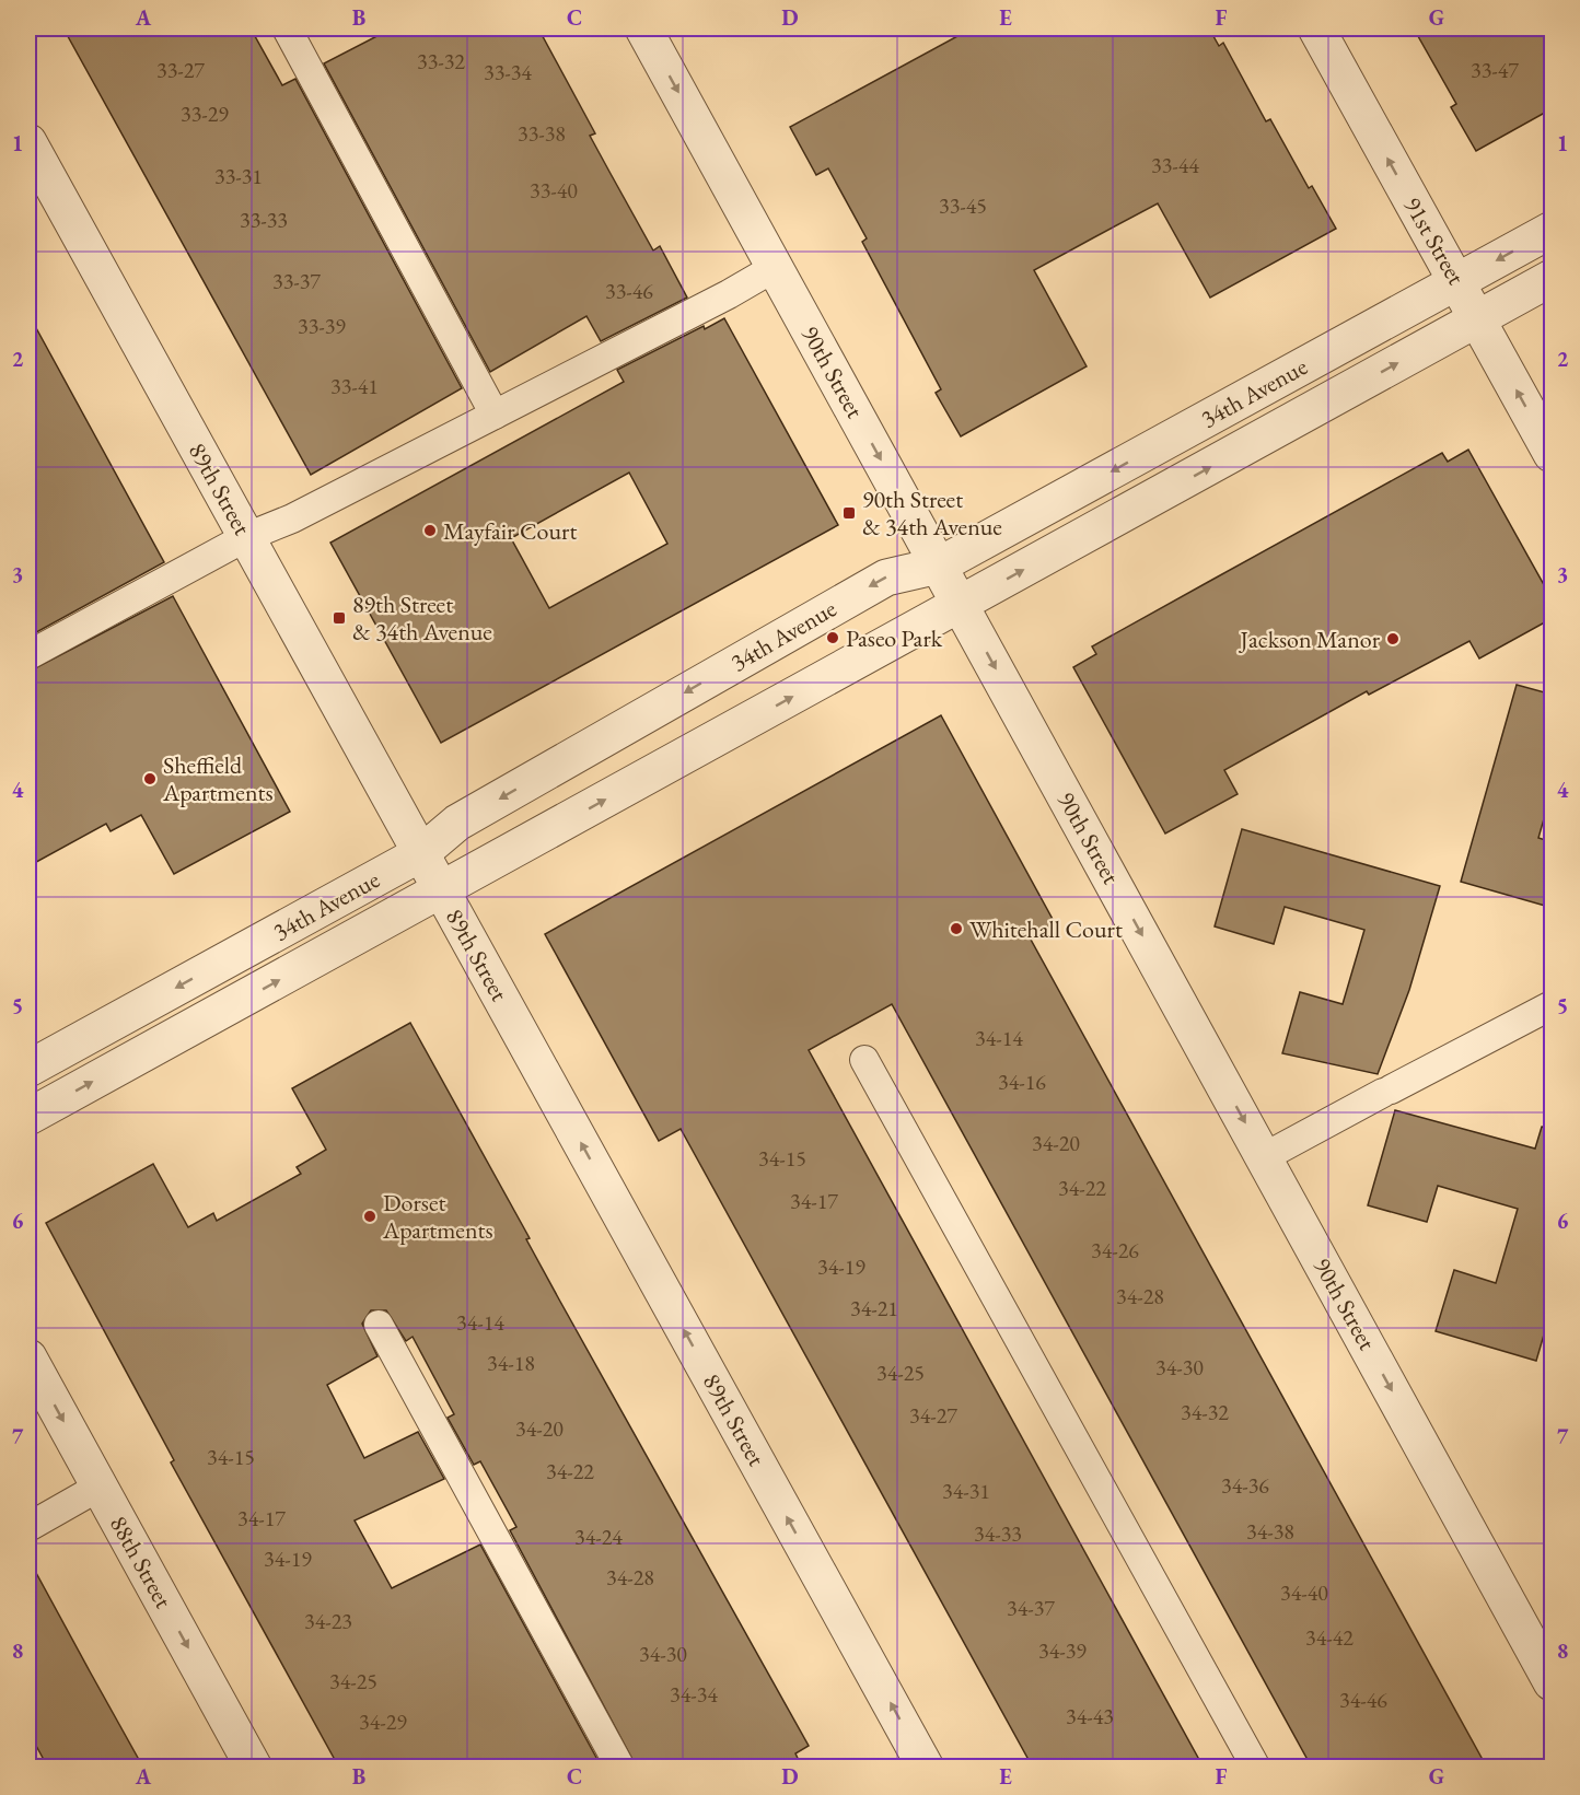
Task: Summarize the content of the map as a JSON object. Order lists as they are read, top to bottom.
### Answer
{
  "streets": {
    "street": [
      "91st Street",
      "90th Street",
      "34th Avenue",
      "89th Street",
      "88th Street"
    ]
  },
  "crossings": [
    ["91st Street", "34th Avenue"],
    ["90th Street", "34th Avenue"],
    ["34th Avenue", "89th Street"]
  ],
  "one_way": [
    "91st Street",
    "90th Street",
    "89th Street",
    "88th Street"
  ],
  "places": {
    "transit": ["90th Street & 34th Avenue", "89th Street & 34th Avenue"],
    "other": [
      "Mayfair Court",
      "Paseo Park",
      "Jackson Manor",
      "Sheffield Apartments",
      "Whitehall Court",
      "Dorset Apartments"
    ]
  },
  "house_numbers": [
    "33-32",
    "33-27",
    "33-47",
    "33-34",
    "33-29",
    "33-38",
    "33-44",
    "33-31",
    "33-40",
    "33-45",
    "33-33",
    "33-37",
    "33-46",
    "33-39",
    "33-41",
    "34-14",
    "34-16",
    "34-20",
    "34-15",
    "34-22",
    "34-17",
    "34-26",
    "34-19",
    "34-28",
    "34-21",
    "34-14",
    "34-18",
    "34-30",
    "34-25",
    "34-32",
    "34-27",
    "34-20",
    "34-15",
    "34-22",
    "34-36",
    "34-31",
    "34-17",
    "34-38",
    "34-33",
    "34-24",
    "34-19",
    "34-28",
    "34-40",
    "34-37",
    "34-23",
    "34-42",
    "34-39",
    "34-30",
    "34-25",
    "34-34",
    "34-46",
    "34-43",
    "34-29"
  ],
  "grid": {
    "columns": [
      "A",
      "B",
      "C",
      "D",
      "E",
      "F",
      "G"
    ],
    "rows": [
      "1",
      "2",
      "3",
      "4",
      "5",
      "6",
      "7",
      "8"
    ]
  }
}
